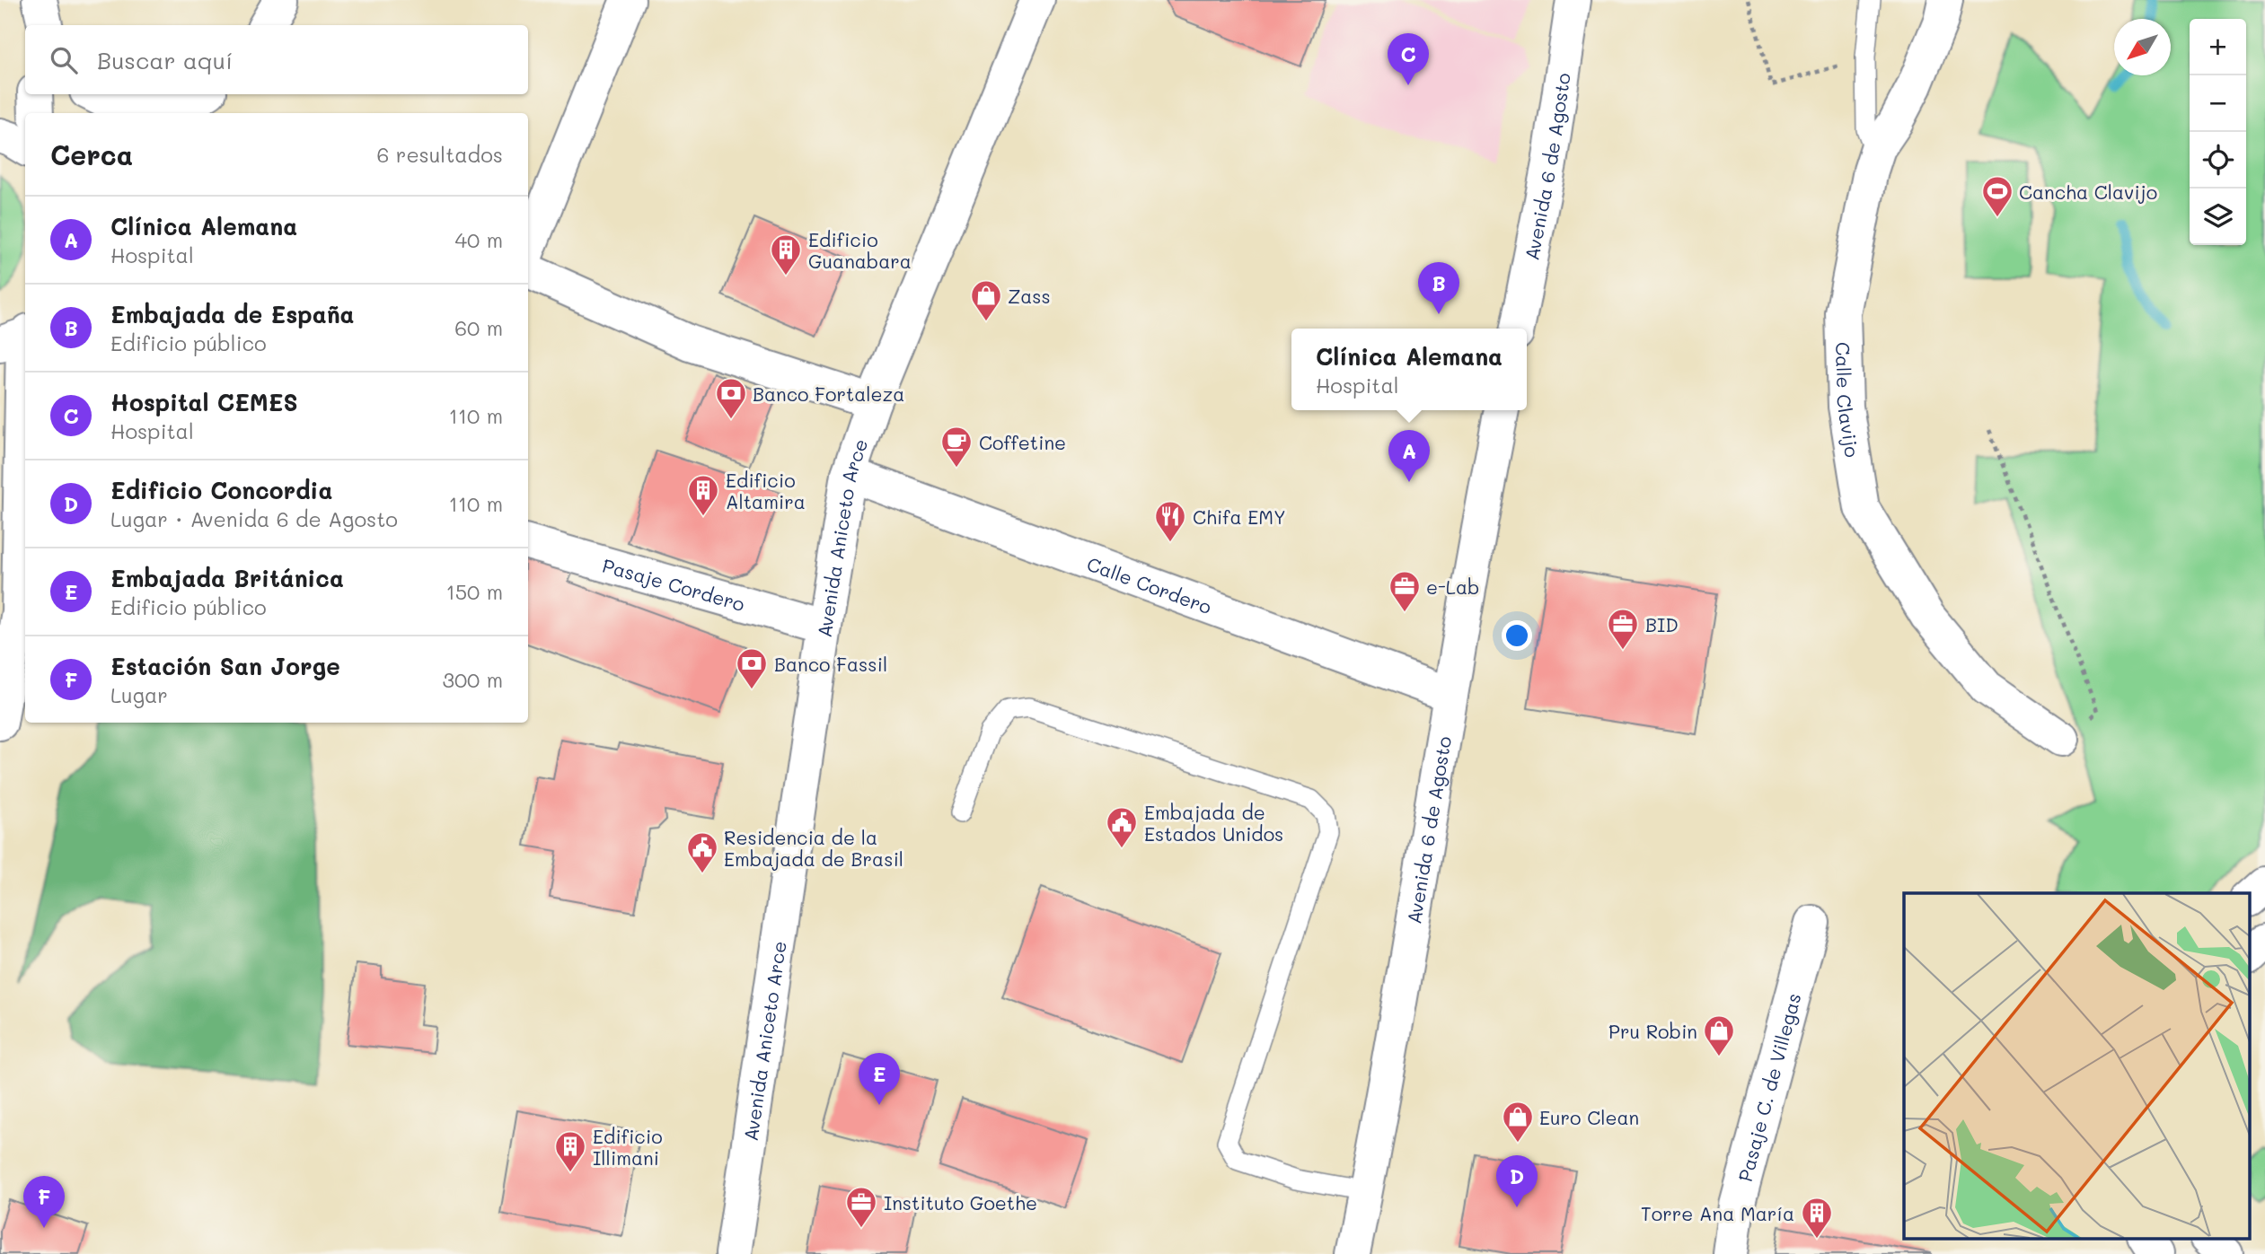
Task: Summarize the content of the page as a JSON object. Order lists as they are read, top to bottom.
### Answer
{
  "streets": {
    "main road": [
      "Avenida 6 de Agosto",
      "Calle Clavijo",
      "Avenida Aniceto Arce",
      "Pasaje Cordero",
      "Calle Cordero",
      "Pasaje C. de Villegas"
    ]
  },
  "crossings": [
    ["Avenida 6 de Agosto", "Calle Cordero"],
    ["Avenida Aniceto Arce", "Pasaje Cordero"],
    ["Avenida Aniceto Arce", "Calle Cordero"]
  ],
  "places": {
    "sports": ["Cancha Clavijo"],
    "building": [
      "Edificio Guanabara",
      "Edificio Altamira",
      "Edificio Illimani",
      "Torre Ana María"
    ],
    "shop": ["Zass", "Pru Robin", "Euro Clean"],
    "bank": ["Banco Fortaleza", "Banco Fassil"],
    "cafe": ["Coffetine"],
    "restaurant": ["Chifa EMY"],
    "office": ["e-Lab", "BID", "Instituto Goethe"],
    "public building": ["Embajada de Estados Unidos", "Residencia de la Embajada de Brasil"]
  },
  "north": "bottom left",
  "page": {
    "map_buttons": ["+", "−"],
    "search": "Buscar aquí",
    "pins": [
      "C",
      "B",
      "A",
      "E",
      "D",
      "F"
    ],
    "heading": ["Cerca", "6 resultados"],
    "list": [
      {
        "mark": "A",
        "name": "Clínica Alemana",
        "note": "Hospital",
        "value": "40 m"
      },
      {
        "mark": "B",
        "name": "Embajada de España",
        "note": "Edificio público",
        "value": "60 m"
      },
      {
        "mark": "C",
        "name": "Hospital CEMES",
        "note": "Hospital",
        "value": "110 m"
      },
      {
        "mark": "D",
        "name": "Edificio Concordia",
        "note": "Lugar · Avenida 6 de Agosto",
        "value": "110 m"
      },
      {
        "mark": "E",
        "name": "Embajada Británica",
        "note": "Edificio público",
        "value": "150 m"
      },
      {
        "mark": "F",
        "name": "Estación San Jorge",
        "note": "Lugar",
        "value": "300 m"
      }
    ],
    "popup": ["Clínica Alemana", "Hospital"]
  }
}
